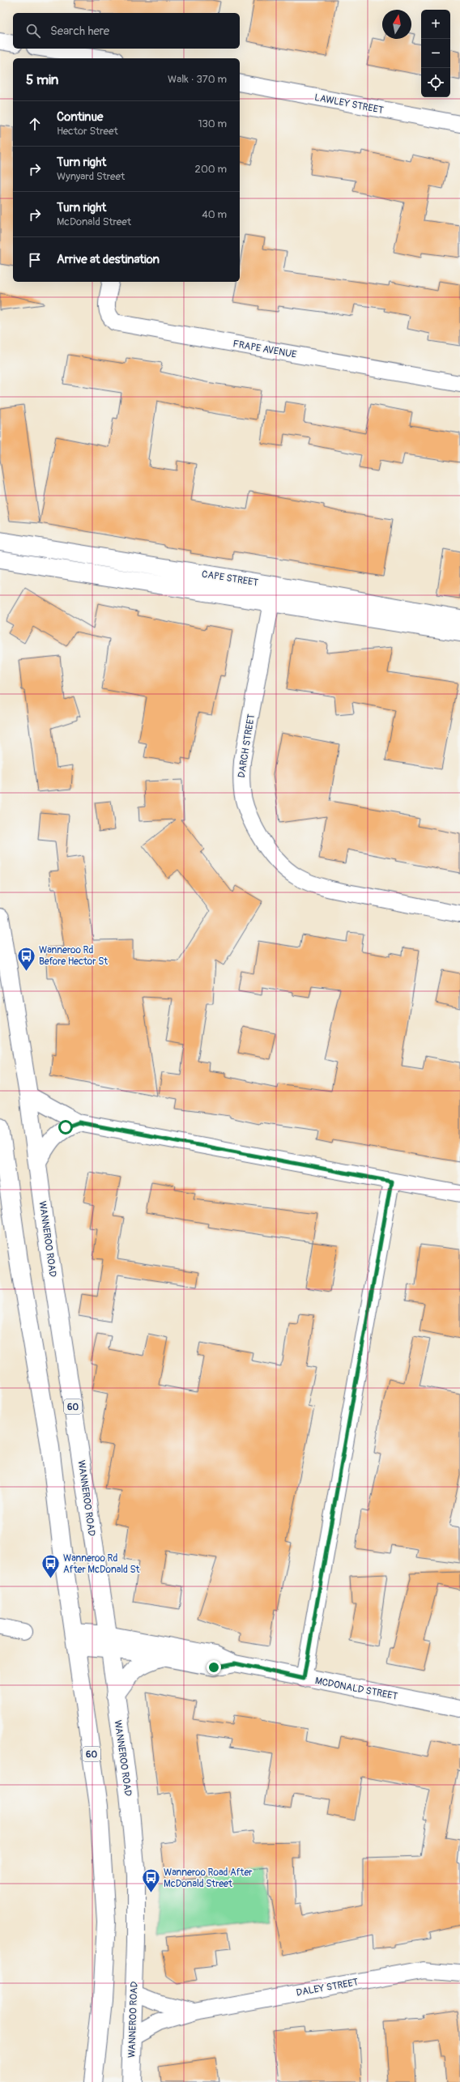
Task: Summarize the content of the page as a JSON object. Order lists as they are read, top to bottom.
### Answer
{
  "streets": {
    "main road": ["CAPE STREET", "WANNEROO ROAD", "60"],
    "street": [
      "LAWLEY STREET",
      "FRAPE AVENUE",
      "DARCH STREET",
      "MCDONALD STREET",
      "DALEY STREET"
    ]
  },
  "crossings": [
    ["CAPE STREET", "DARCH STREET"],
    ["WANNEROO ROAD", "MCDONALD STREET"],
    ["WANNEROO ROAD", "DALEY STREET"],
    ["60", "MCDONALD STREET"]
  ],
  "places": {
    "bus stop": ["Wanneroo Rd Before Hector St", "Wanneroo Rd After McDonald St", "Wanneroo Road After McDonald Street"]
  },
  "north": "top",
  "page": {
    "map_buttons": ["+", "−"],
    "search": "Search here",
    "heading": ["5 min", "Walk · 370 m"],
    "list": [
      ["Continue", "Hector Street", "130 m"],
      ["Turn right", "Wynyard Street", "200 m"],
      ["Turn right", "McDonald Street", "40 m"],
      "Arrive at destination"
    ]
  }
}
